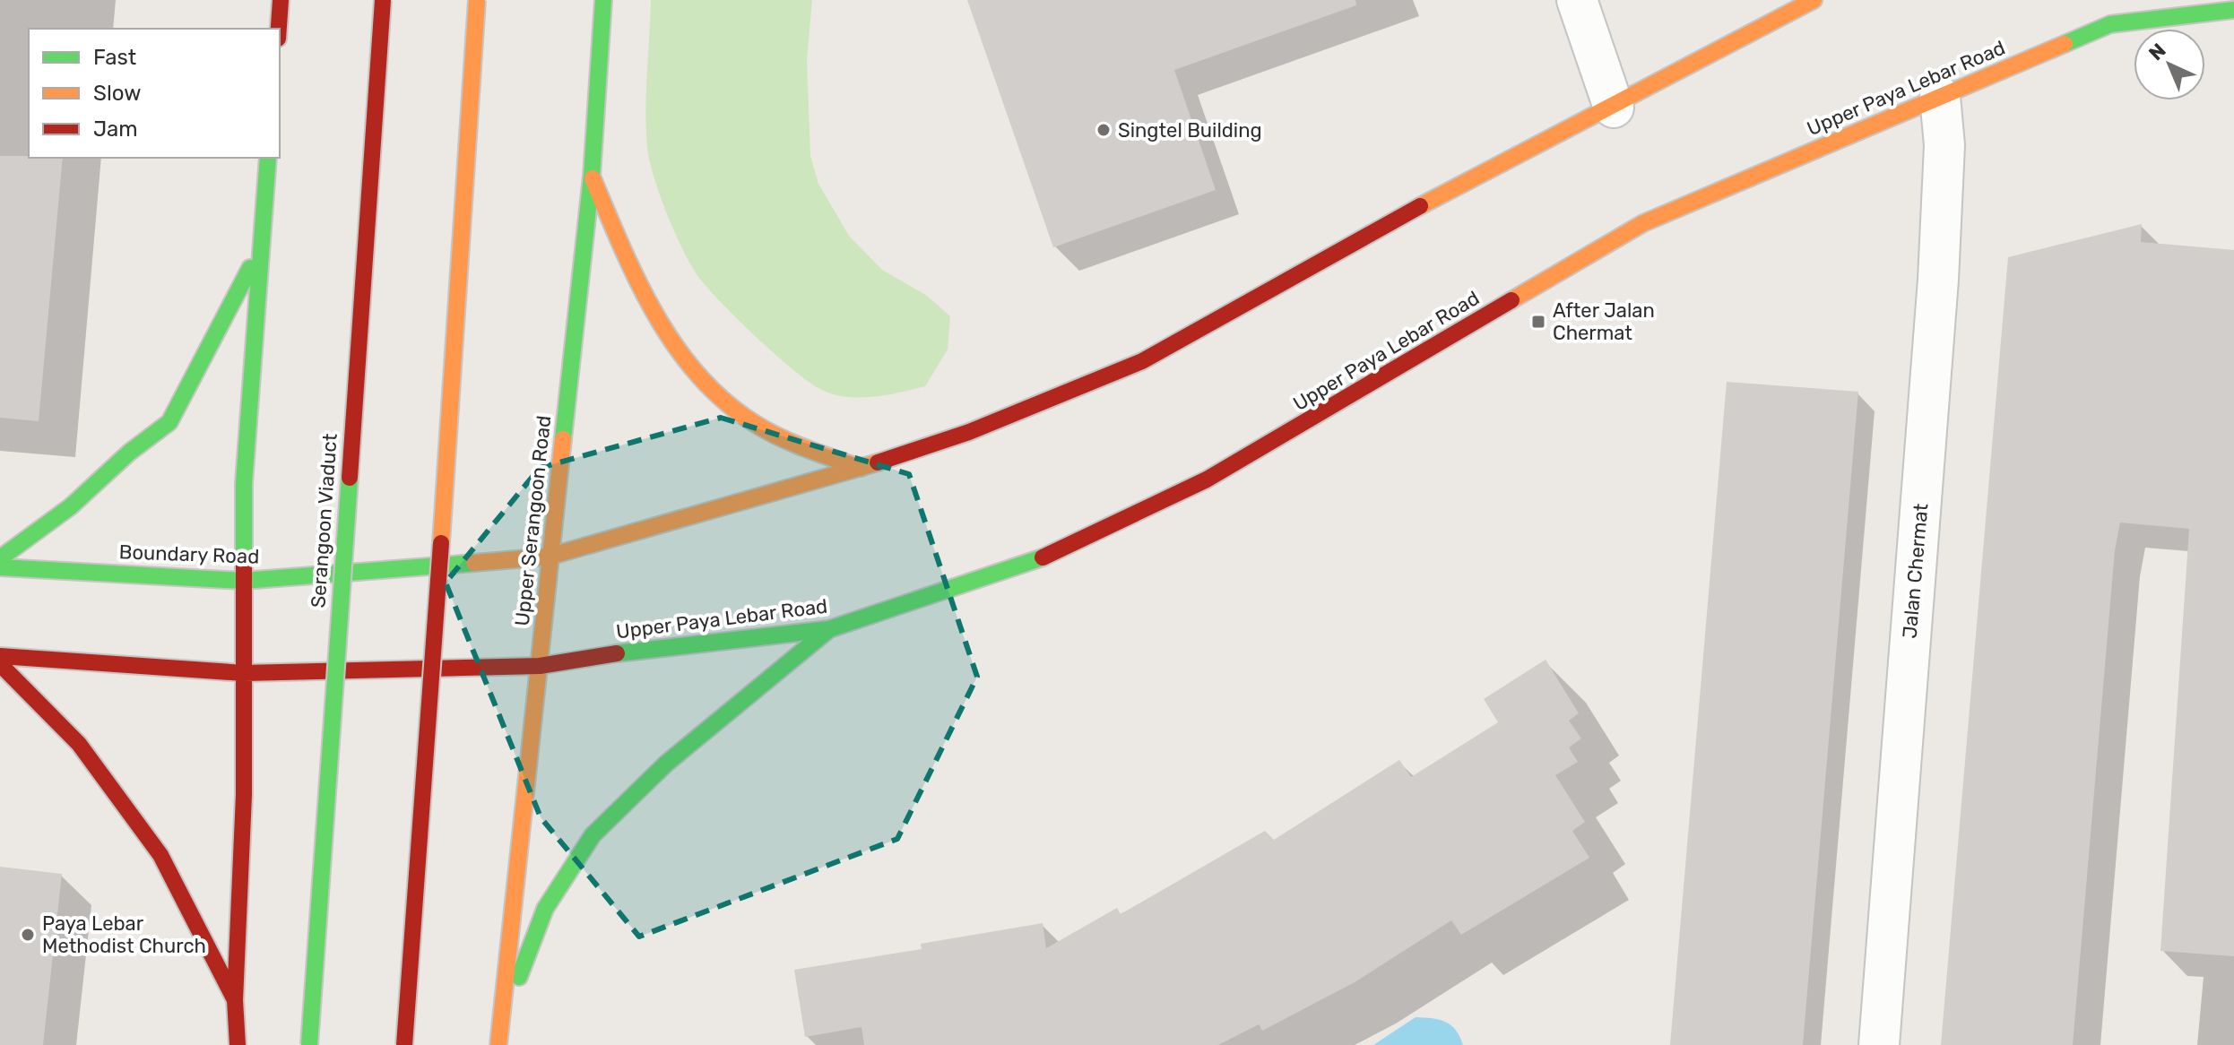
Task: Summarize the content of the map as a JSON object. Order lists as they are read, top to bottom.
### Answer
{
  "streets": {
    "main road": [
      "Upper Paya Lebar Road",
      "Serangoon Viaduct",
      "Upper Serangoon Road",
      "Boundary Road"
    ],
    "street": ["Jalan Chermat"]
  },
  "crossings": [
    ["Upper Paya Lebar Road", "Upper Serangoon Road"],
    ["Upper Paya Lebar Road", "Jalan Chermat"],
    ["Upper Serangoon Road", "Boundary Road"]
  ],
  "places": {
    "other": ["Singtel Building", "Paya Lebar Methodist Church"],
    "transit": ["After Jalan Chermat"]
  },
  "legend": ["Fast", "Slow", "Jam"],
  "north": "top left"
}
